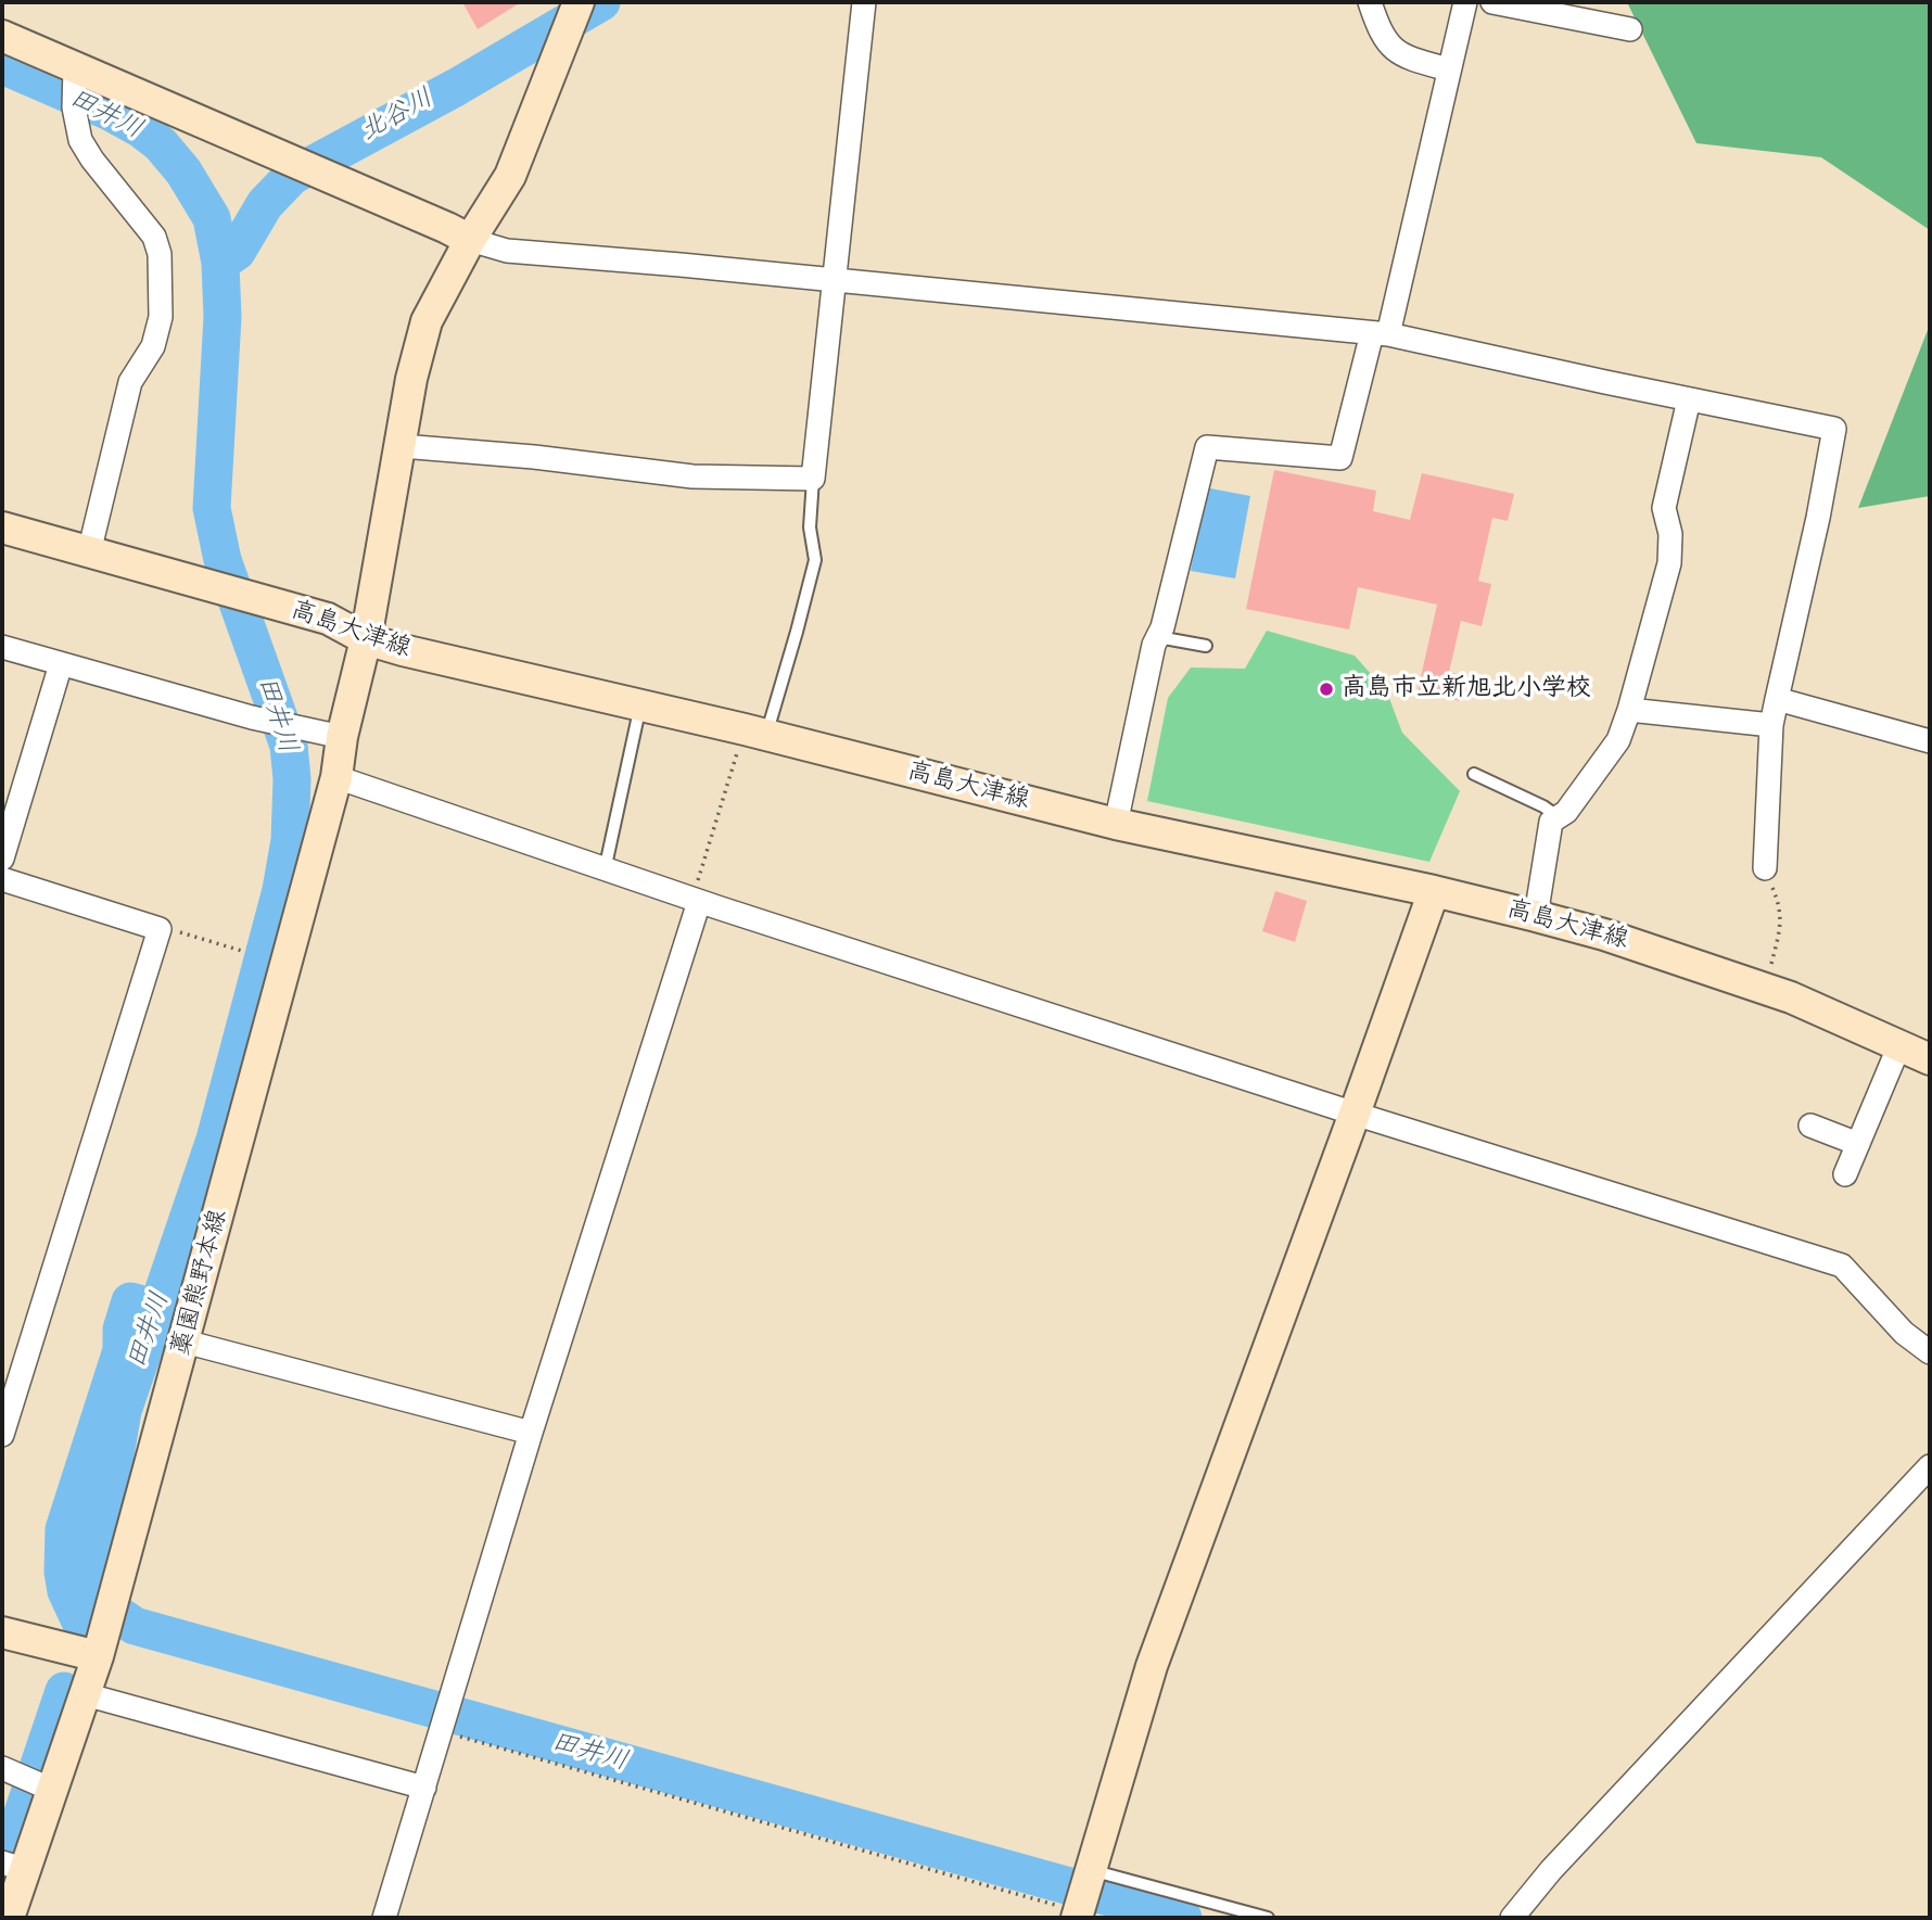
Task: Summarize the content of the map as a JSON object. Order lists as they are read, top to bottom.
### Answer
{
  "streets": {
    "main road": ["高島大津線", "藁園熊野本線"]
  },
  "crossings": [
    ["高島大津線", "藁園熊野本線"]
  ],
  "water": ["田井川", "北谷川"],
  "places": ["高島市立新旭北小学校"]
}
